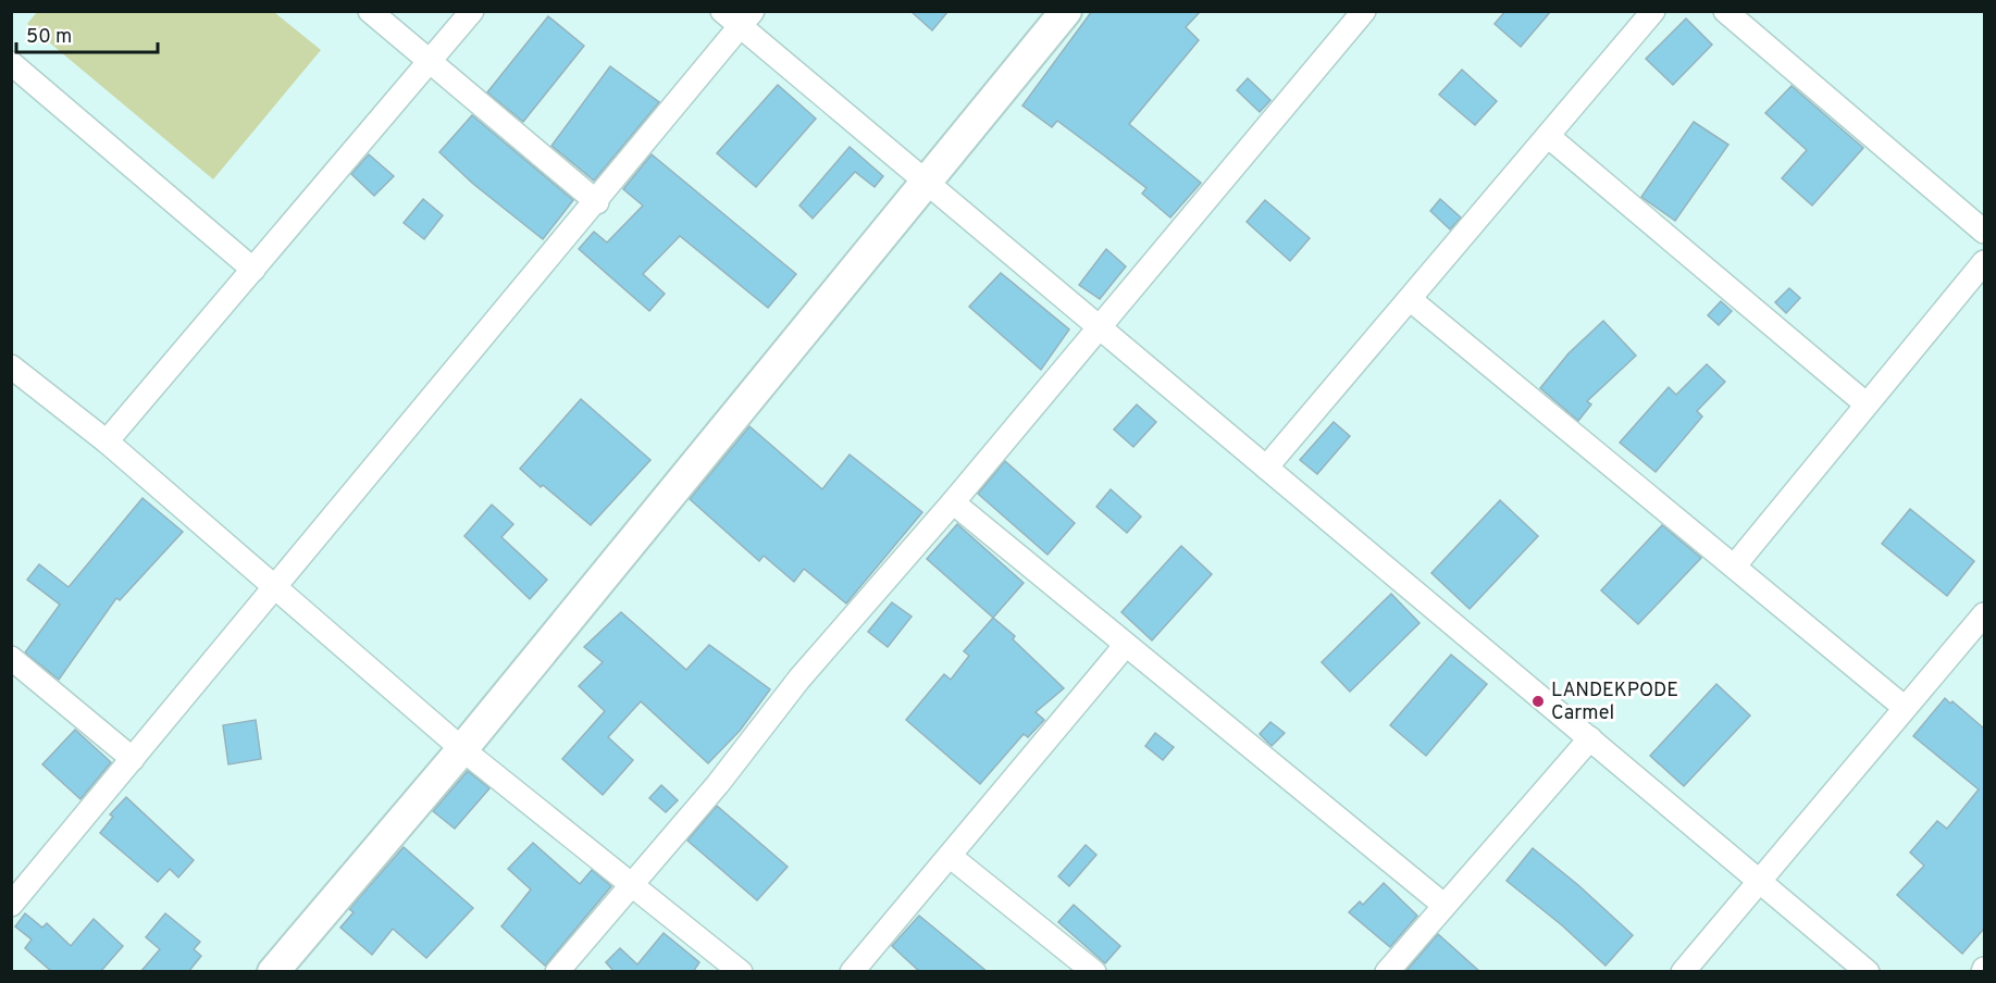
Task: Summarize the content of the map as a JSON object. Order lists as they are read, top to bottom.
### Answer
{
  "places": ["LANDEKPODE Carmel"],
  "scale_bar": "50 m"
}
